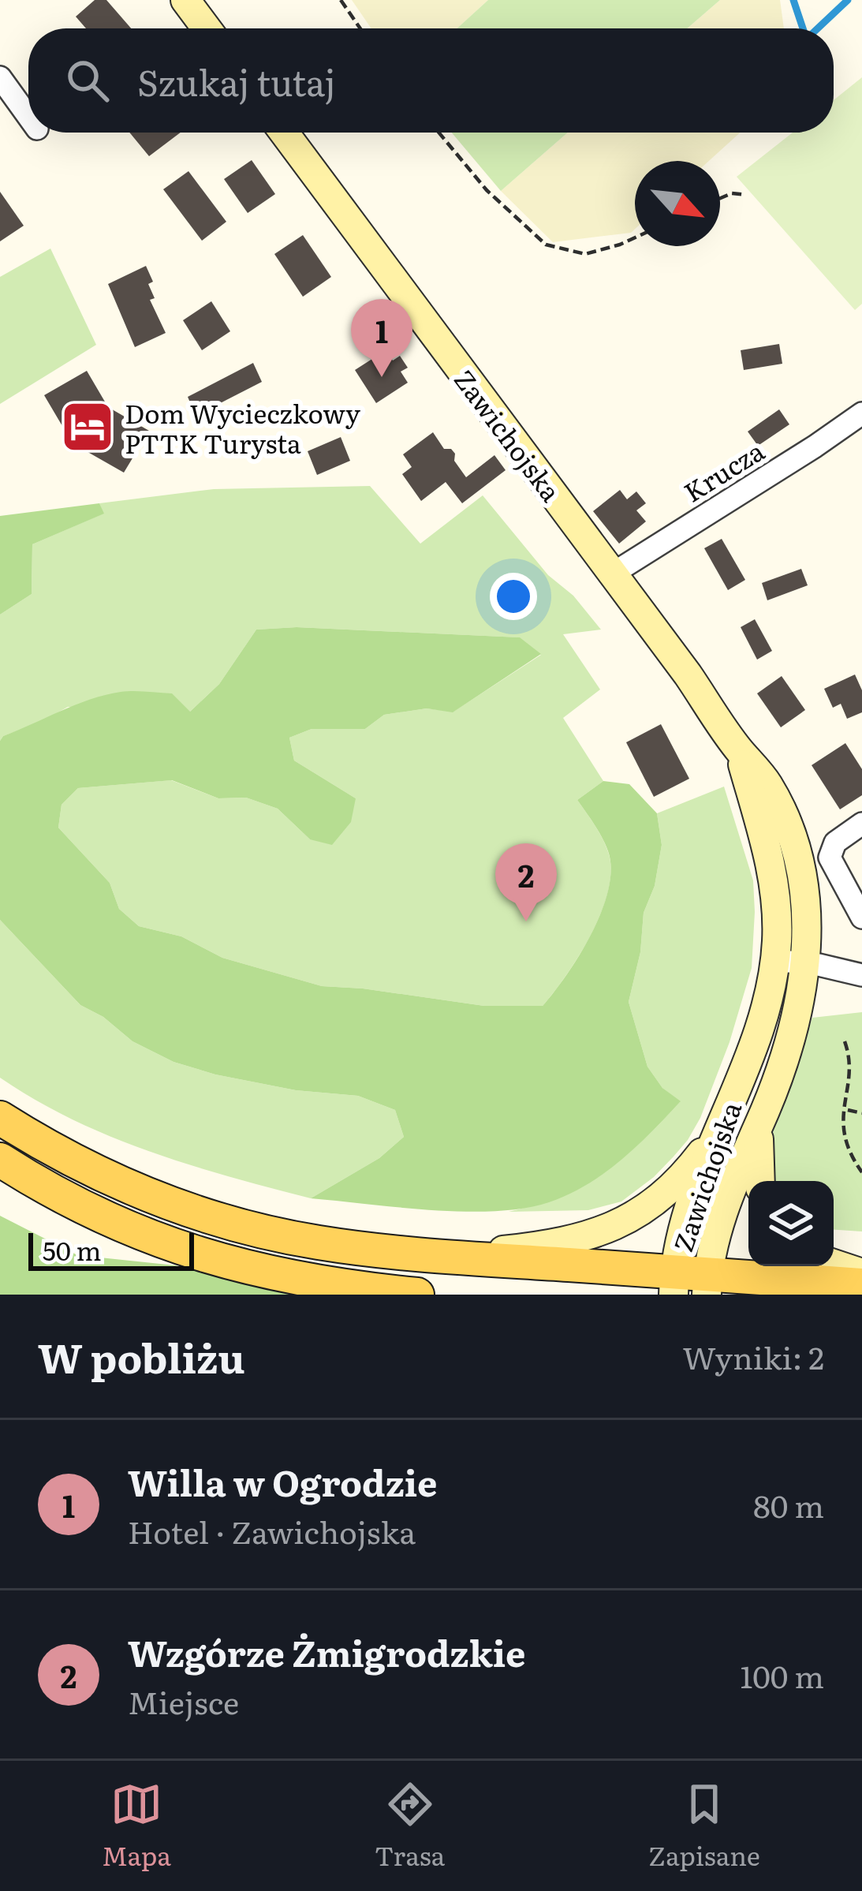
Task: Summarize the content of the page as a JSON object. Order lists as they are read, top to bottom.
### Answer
{
  "streets": {
    "street": ["Zawichojska", "Krucza"]
  },
  "crossings": [
    ["Zawichojska", "Krucza"]
  ],
  "places": {
    "hotel": ["Dom Wycieczkowy PTTK Turysta"]
  },
  "scale_bar": "50 m",
  "north": "bottom right",
  "page": {
    "search": "Szukaj tutaj",
    "pins": ["1", "2"],
    "scale": "50 m",
    "heading": ["W pobliżu", "Wyniki: 2"],
    "list": [
      {
        "mark": "1",
        "name": "Willa w Ogrodzie",
        "note": "Hotel · Zawichojska",
        "value": "80 m"
      },
      {
        "mark": "2",
        "name": "Wzgórze Żmigrodzkie",
        "note": "Miejsce",
        "value": "100 m"
      }
    ],
    "nav": ["Mapa", "Trasa", "Zapisane"]
  }
}
